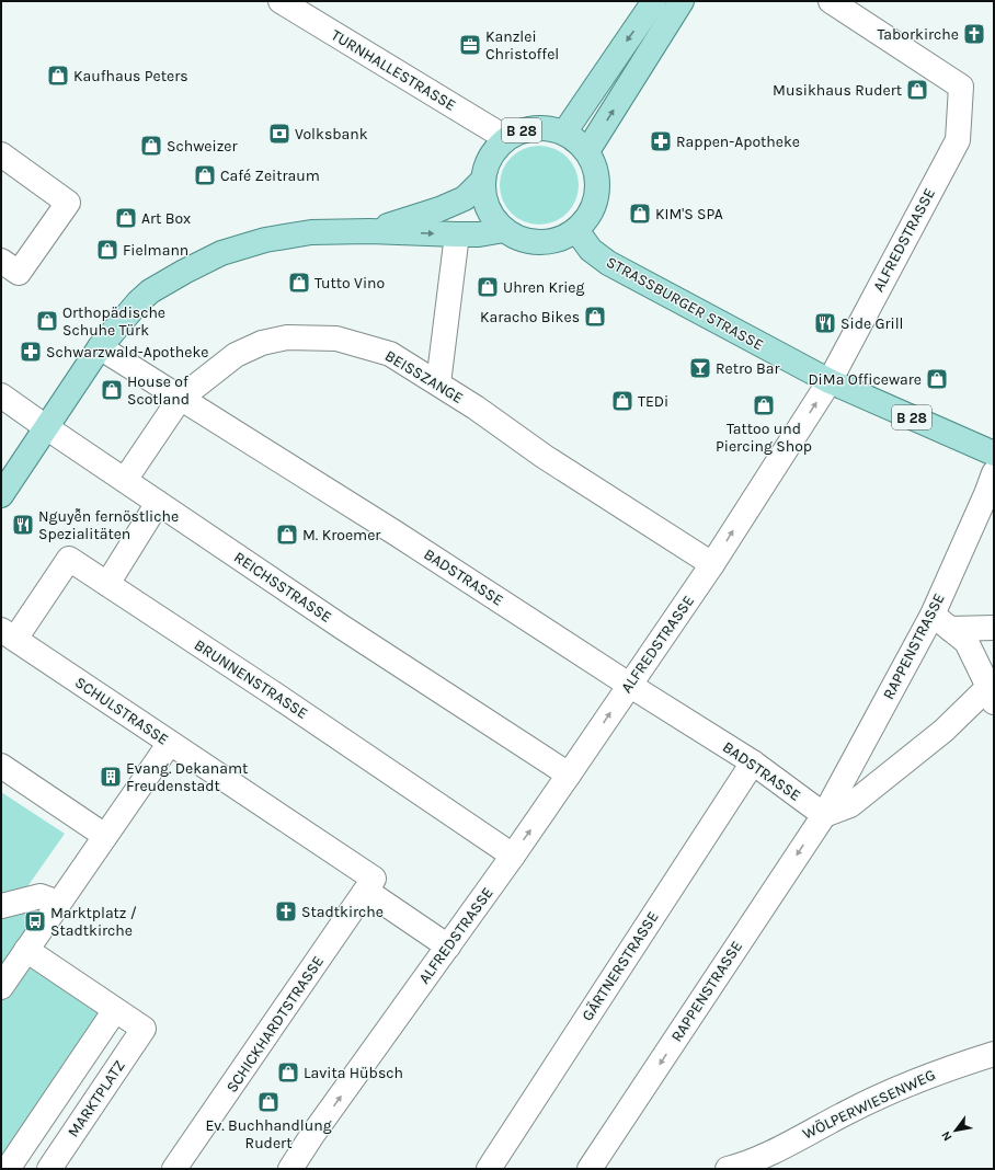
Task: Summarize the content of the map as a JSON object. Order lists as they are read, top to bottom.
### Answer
{
  "streets": {
    "main road": ["B 28", "STRASSBURGER STRASSE"],
    "street": [
      "TURNHALLESTRASSE",
      "ALFREDSTRASSE",
      "BEISSZANGE",
      "BADSTRASSE",
      "REICHSSTRASSE",
      "RAPPENSTRASSE",
      "BRUNNENSTRASSE",
      "SCHULSTRASSE",
      "GÄRTNERSTRASSE",
      "SCHICKHARDTSTRASSE",
      "MARKTPLATZ",
      "WÖLPERWIESENWEG"
    ]
  },
  "crossings": [
    ["TURNHALLESTRASSE", "B 28"],
    ["TURNHALLESTRASSE", "STRASSBURGER STRASSE"],
    ["B 28", "STRASSBURGER STRASSE"],
    ["B 28", "BADSTRASSE"],
    ["B 28", "REICHSSTRASSE"],
    ["ALFREDSTRASSE", "STRASSBURGER STRASSE"],
    ["ALFREDSTRASSE", "BEISSZANGE"],
    ["ALFREDSTRASSE", "BADSTRASSE"],
    ["ALFREDSTRASSE", "REICHSSTRASSE"],
    ["ALFREDSTRASSE", "BRUNNENSTRASSE"],
    ["ALFREDSTRASSE", "SCHULSTRASSE"],
    ["BEISSZANGE", "BADSTRASSE"],
    ["BEISSZANGE", "REICHSSTRASSE"],
    ["BADSTRASSE", "RAPPENSTRASSE"],
    ["BADSTRASSE", "GÄRTNERSTRASSE"],
    ["BRUNNENSTRASSE", "SCHULSTRASSE"],
    ["SCHULSTRASSE", "SCHICKHARDTSTRASSE"]
  ],
  "one_way": ["ALFREDSTRASSE", "RAPPENSTRASSE"],
  "places": {
    "church": ["Taborkirche", "Stadtkirche"],
    "office": ["Kanzlei Christoffel"],
    "shop": [
      "Kaufhaus Peters",
      "Musikhaus Rudert",
      "Schweizer",
      "Café Zeitraum",
      "KIM'S SPA",
      "Art Box",
      "Fielmann",
      "Tutto Vino",
      "Uhren Krieg",
      "Karacho Bikes",
      "Orthopädische Schuhe Türk",
      "DiMa Officeware",
      "House of Scotland",
      "TEDi",
      "Tattoo und Piercing Shop",
      "M. Kroemer",
      "Lavita Hübsch",
      "Ev. Buchhandlung Rudert"
    ],
    "bank": ["Volksbank"],
    "pharmacy": ["Rappen-Apotheke", "Schwarzwald-Apotheke"],
    "restaurant": ["Side Grill", "Nguyễn fernöstliche Spezialitäten"],
    "bar": ["Retro Bar"],
    "building": ["Evang. Dekanamt Freudenstadt"],
    "bus stop": ["Marktplatz / Stadtkirche"]
  },
  "north": "bottom left"
}
